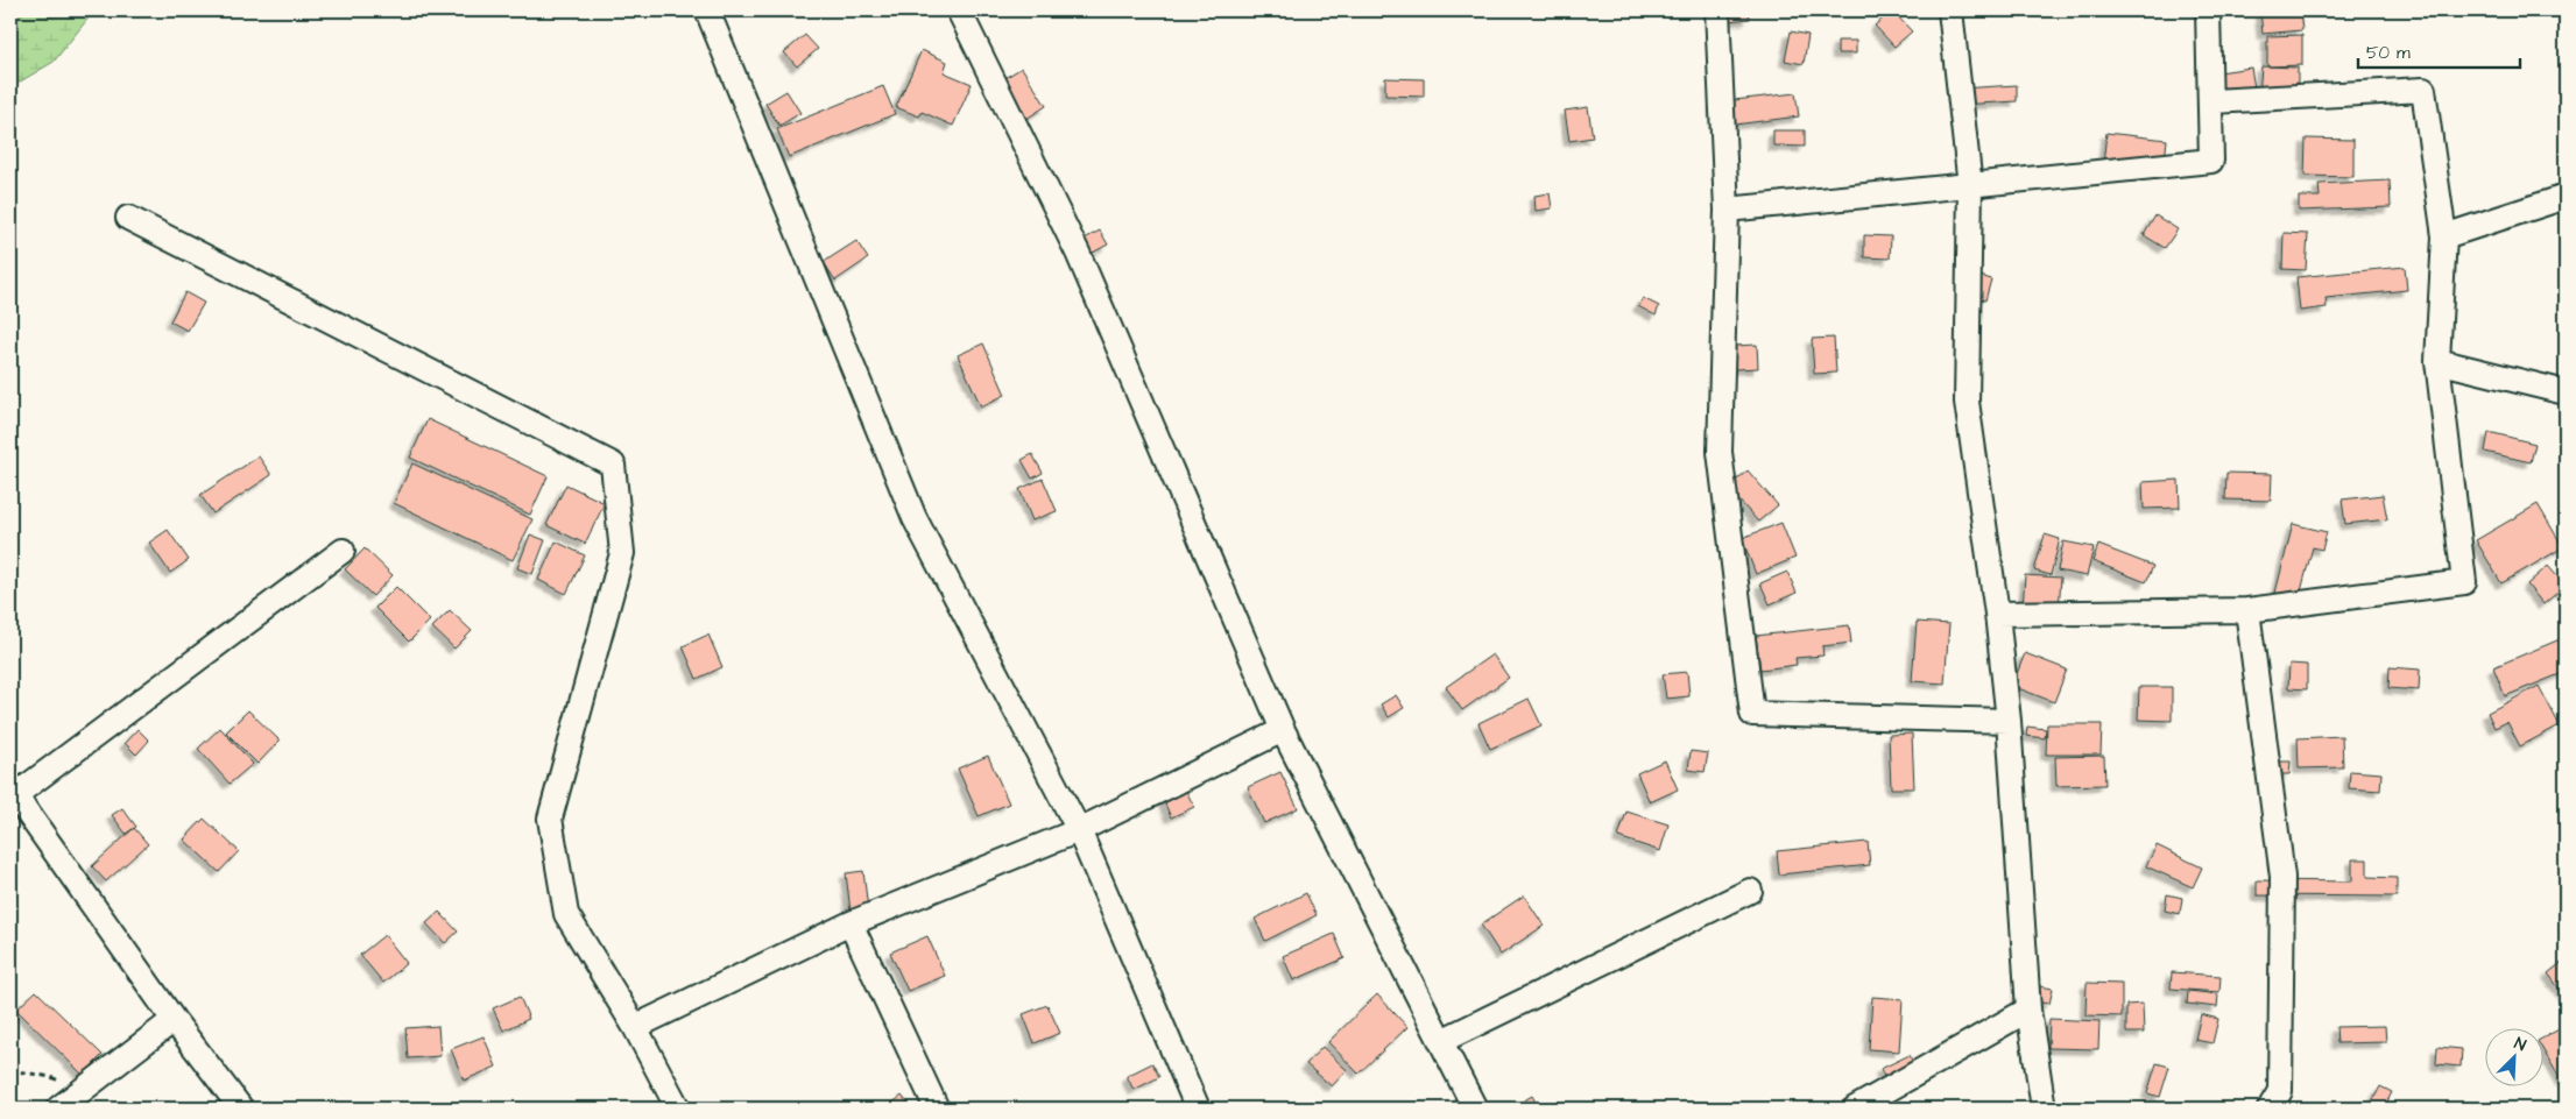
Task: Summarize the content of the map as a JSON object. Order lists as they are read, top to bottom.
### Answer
{
  "scale_bar": "50 m",
  "north": "top right"
}
